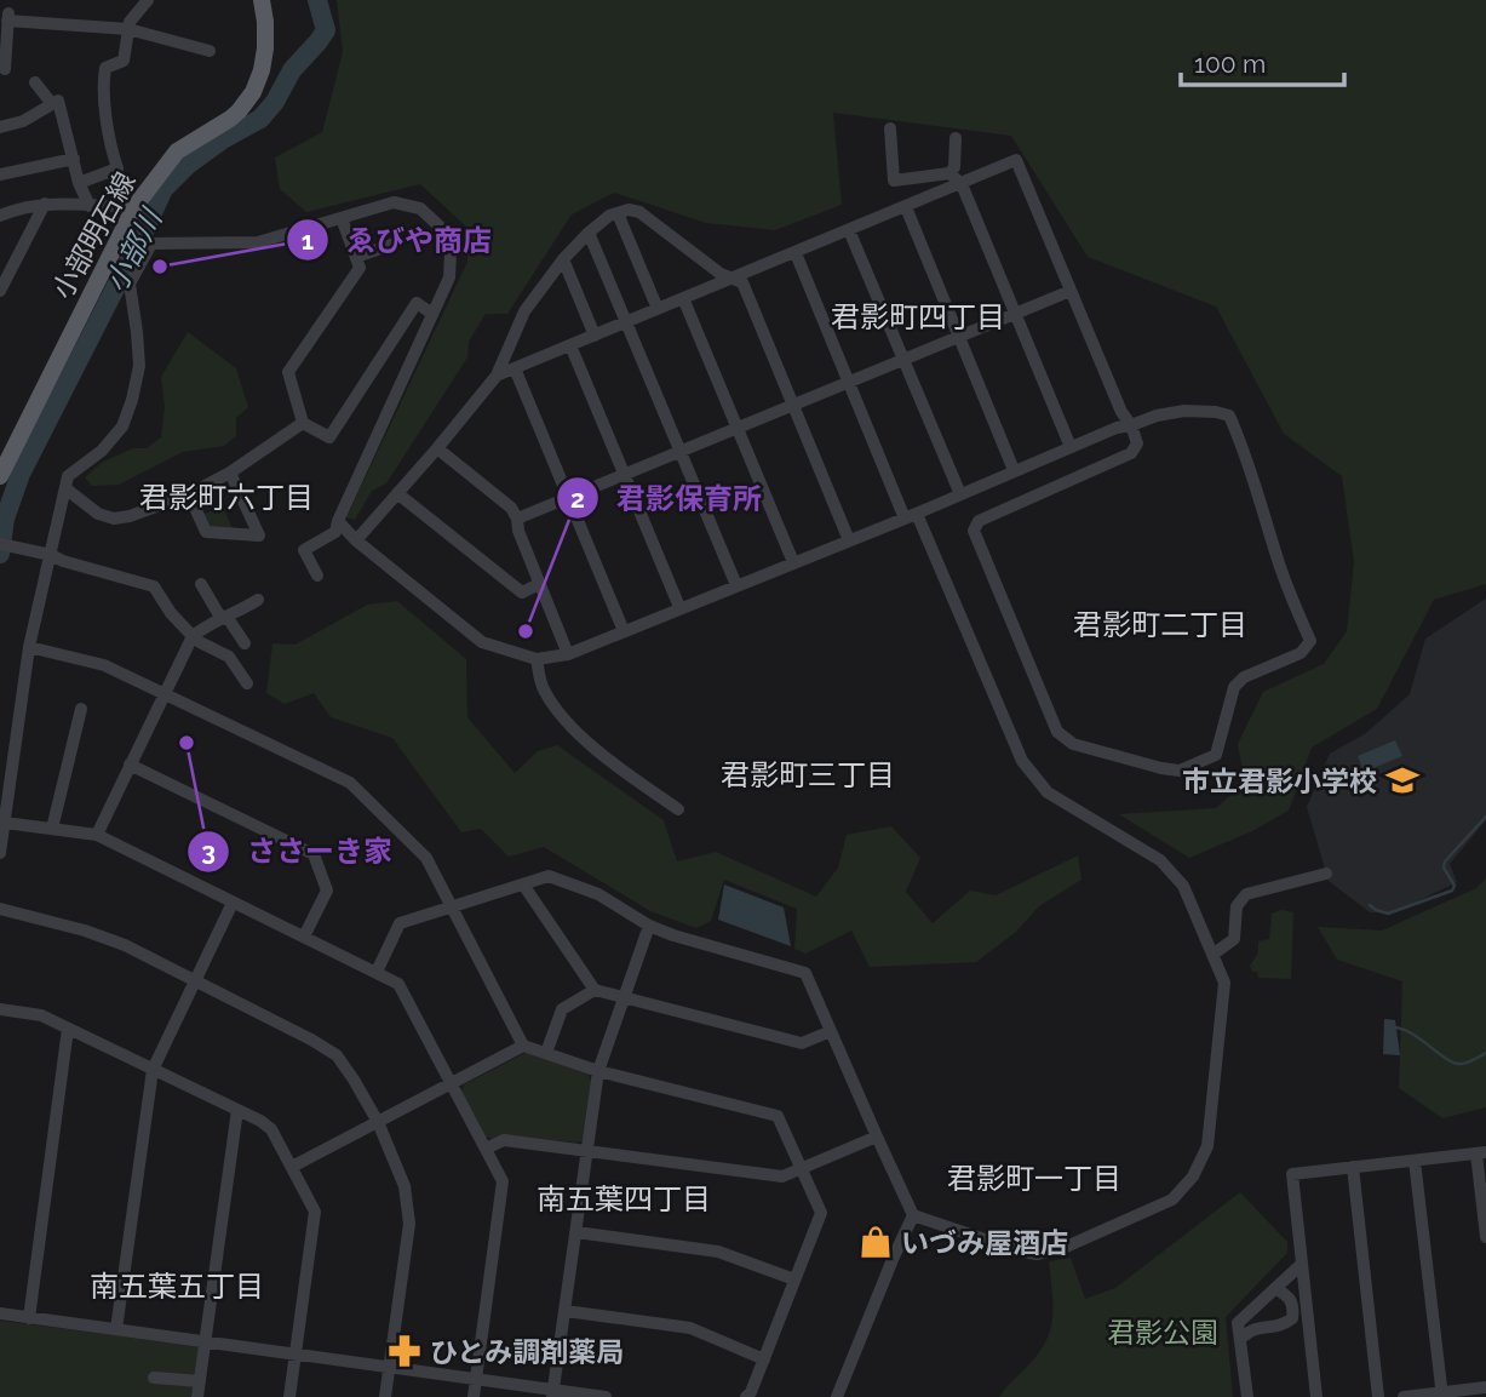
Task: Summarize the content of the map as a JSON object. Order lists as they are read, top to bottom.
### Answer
{
  "streets": {
    "main road": ["小部明石線"]
  },
  "districts": [
    "君影町四丁目",
    "君影町六丁目",
    "君影町二丁目",
    "君影町三丁目",
    "君影町一丁目",
    "南五葉四丁目",
    "南五葉五丁目"
  ],
  "water": ["小部川"],
  "parks": ["君影公園"],
  "places": {
    "other": ["ゑびや商店", "君影保育所", "ささーき家"],
    "school or university": ["市立君影小学校"],
    "shop": ["いづみ屋酒店"],
    "pharmacy": ["ひとみ調剤薬局"]
  },
  "scale_bar": "100 m"
}
